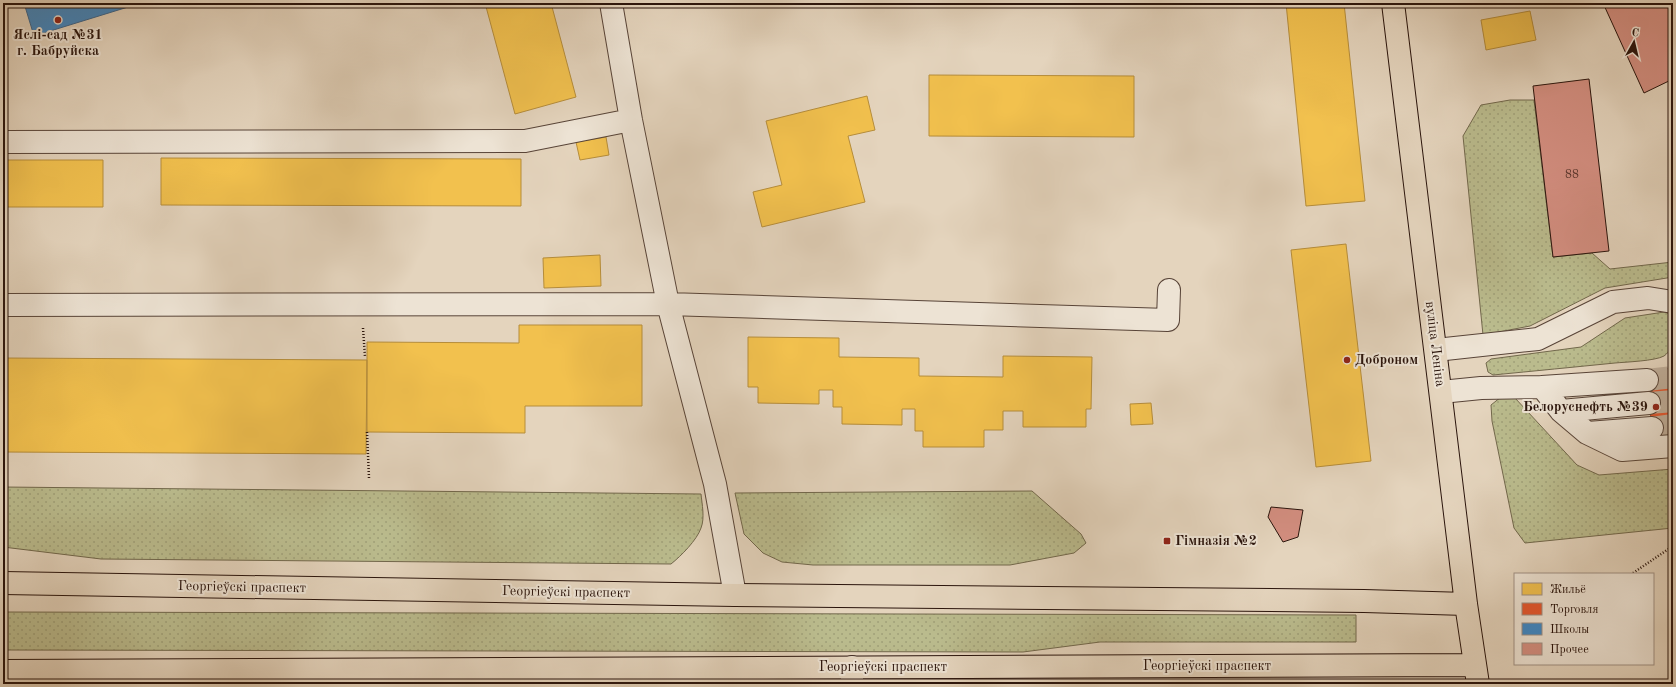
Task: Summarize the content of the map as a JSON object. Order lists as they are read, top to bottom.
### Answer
{
  "streets": {
    "main road": ["вуліца Леніна", "Георгіеўскі праспект"]
  },
  "crossings": [
    ["вуліца Леніна", "Георгіеўскі праспект"]
  ],
  "places": {
    "other": ["Яслі-сад №31 г. Бабруйска", "Доброном", "Белоруснефть №39"],
    "transit": ["Гімназія №2"]
  },
  "house_numbers": ["88"],
  "legend": [
    "Жильё",
    "Торговля",
    "Школы",
    "Прочее"
  ],
  "north": "top"
}
